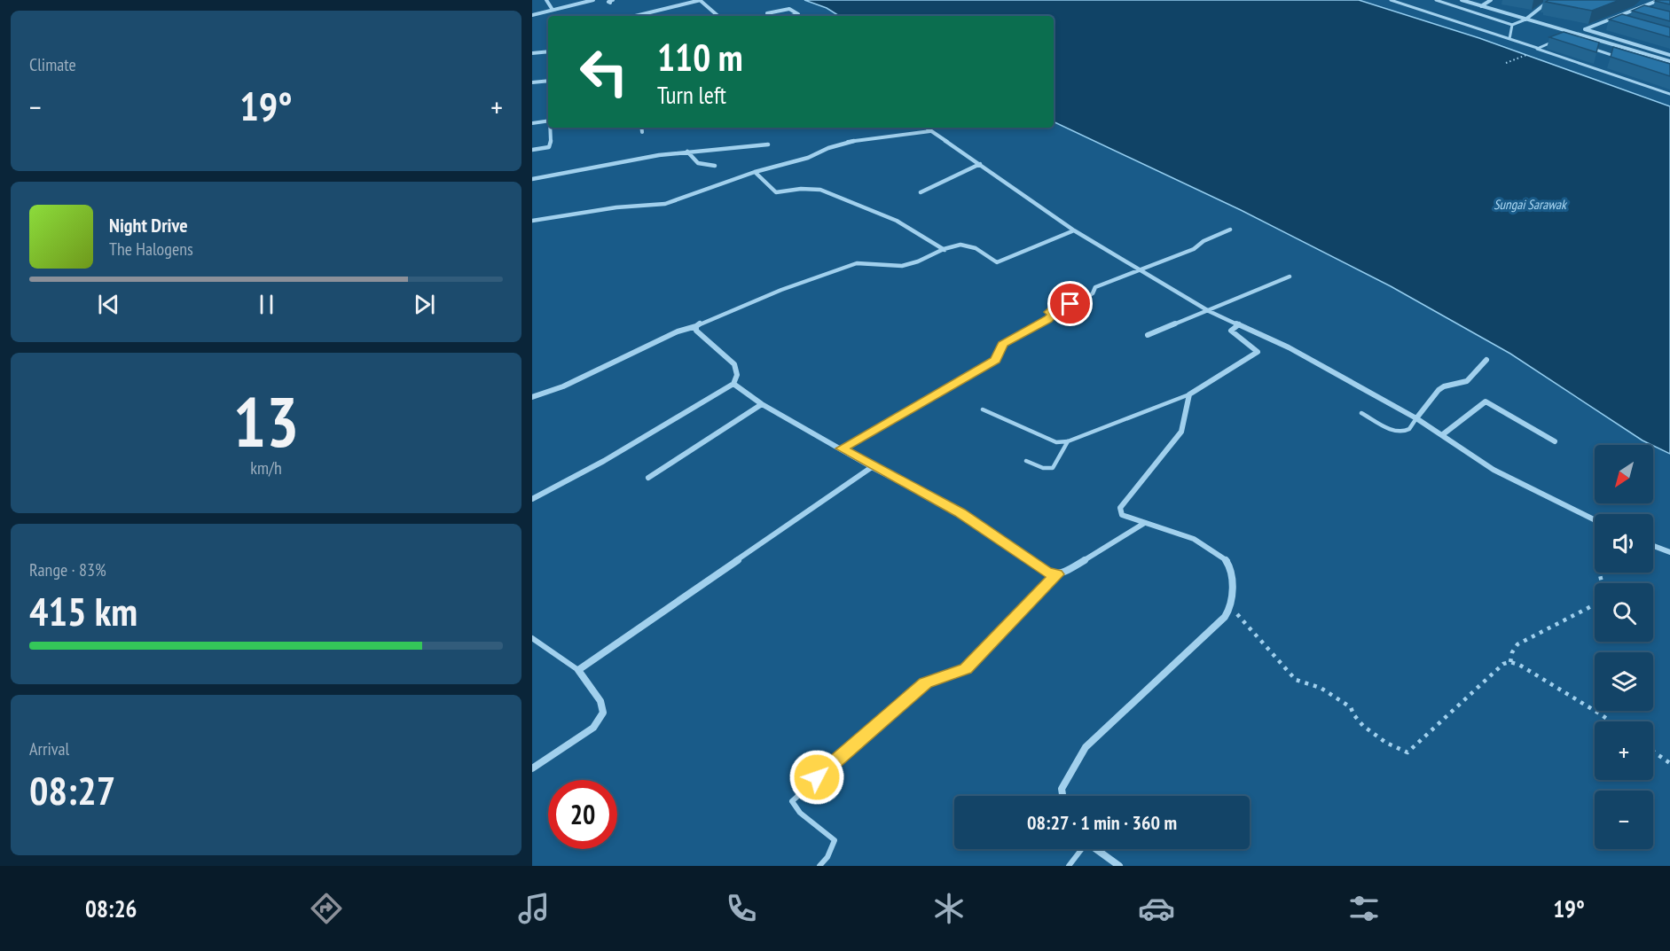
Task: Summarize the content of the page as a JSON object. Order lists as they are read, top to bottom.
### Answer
{
  "water": ["Sungai Sarawak"],
  "north": "bottom left",
  "page": {
    "tile": [
      "Climate",
      ["13", "km/h"],
      ["Range · 83%", "415 km"],
      ["Arrival", "08:27"]
    ],
    "turn": ["110 m", "Turn left"],
    "heat": ["−", "19°", "+"],
    "song": ["Night Drive", "The Halogens"],
    "map_buttons": ["+", "−"],
    "limit": "20",
    "trip": "08:27 · 1 min · 360 m",
    "tabs": ["08:26", "19°"]
  }
}
